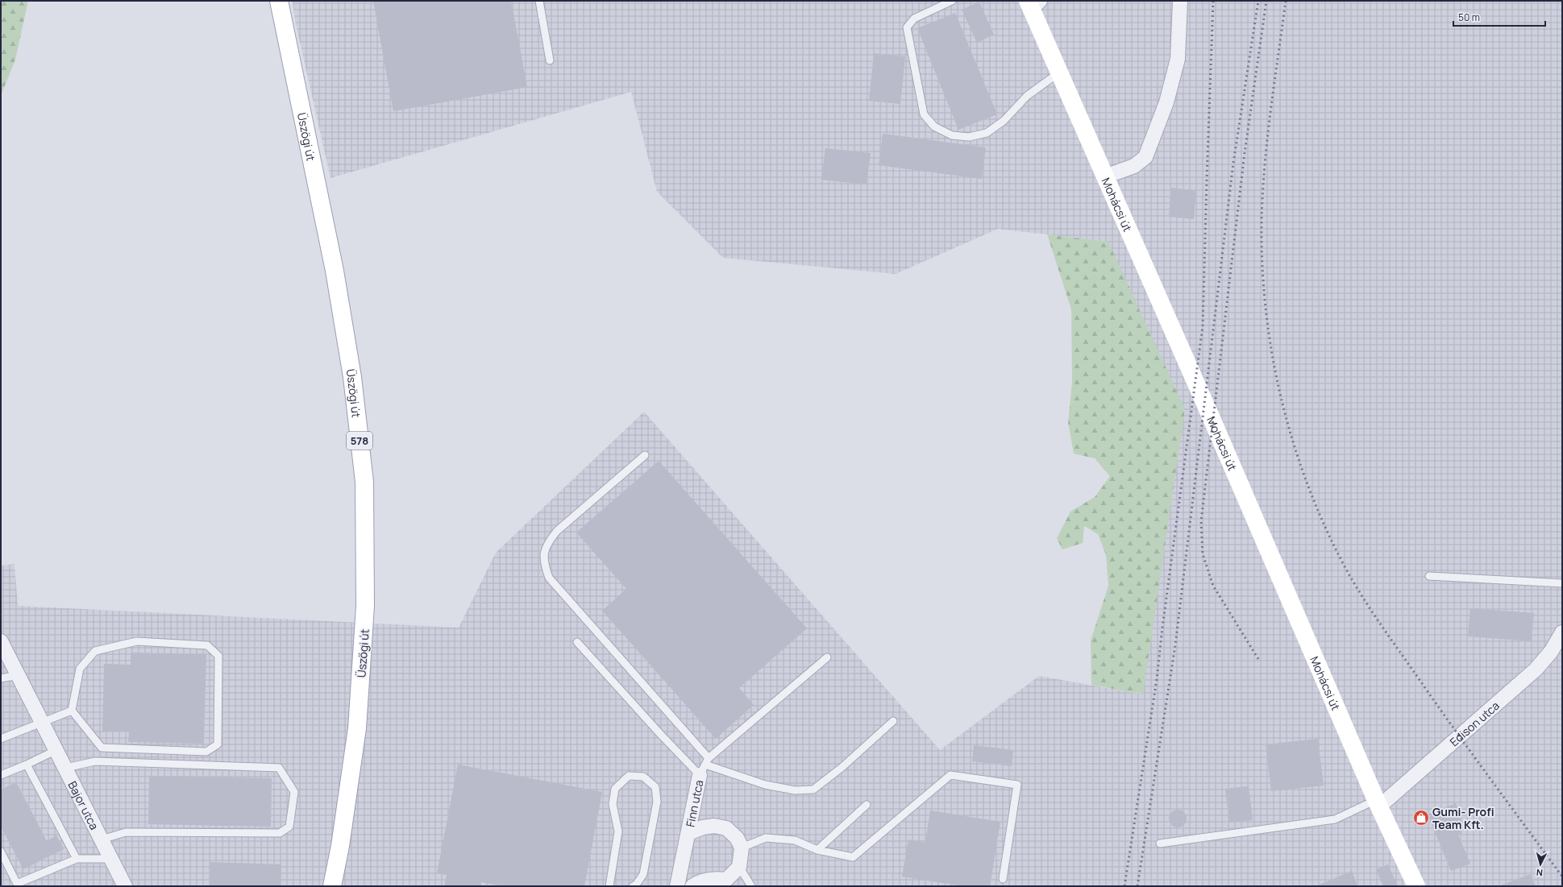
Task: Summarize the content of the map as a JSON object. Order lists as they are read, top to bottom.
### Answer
{
  "streets": {
    "main road": ["Üszögi út", "Mohácsi út", "578"],
    "street": ["Edison utca", "Finn utca", "Bajor utca"]
  },
  "crossings": [
    ["Mohácsi út", "Edison utca"]
  ],
  "places": {
    "shop": ["Gumi- Profi Team Kft."]
  },
  "scale_bar": "50 m",
  "north": "bottom"
}
